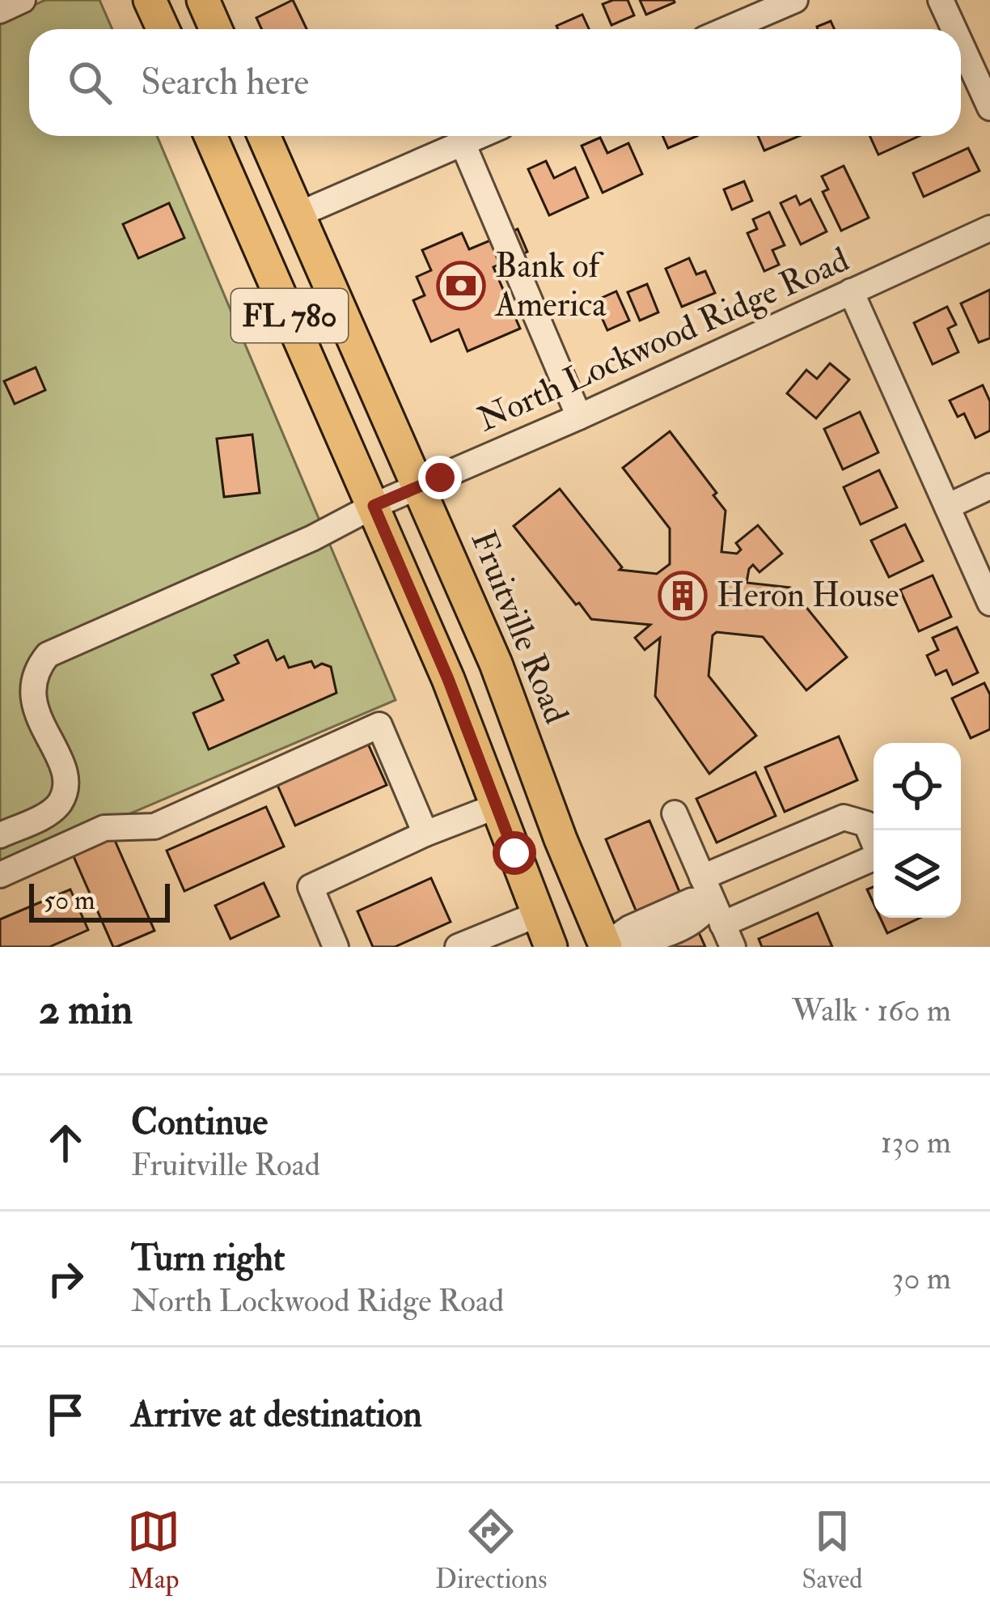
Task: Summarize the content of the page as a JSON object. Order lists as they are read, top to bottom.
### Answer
{
  "streets": {
    "main road": ["FL 780", "Fruitville Road"],
    "street": ["North Lockwood Ridge Road"]
  },
  "crossings": [
    ["FL 780", "North Lockwood Ridge Road"],
    ["North Lockwood Ridge Road", "Fruitville Road"]
  ],
  "places": {
    "bank": ["Bank of America"],
    "building": ["Heron House"]
  },
  "scale_bar": "50 m",
  "page": {
    "search": "Search here",
    "scale": "50 m",
    "heading": ["2 min", "Walk · 160 m"],
    "list": [
      ["Continue", "Fruitville Road", "130 m"],
      ["Turn right", "North Lockwood Ridge Road", "30 m"],
      "Arrive at destination"
    ],
    "nav": ["Map", "Directions", "Saved"]
  }
}
